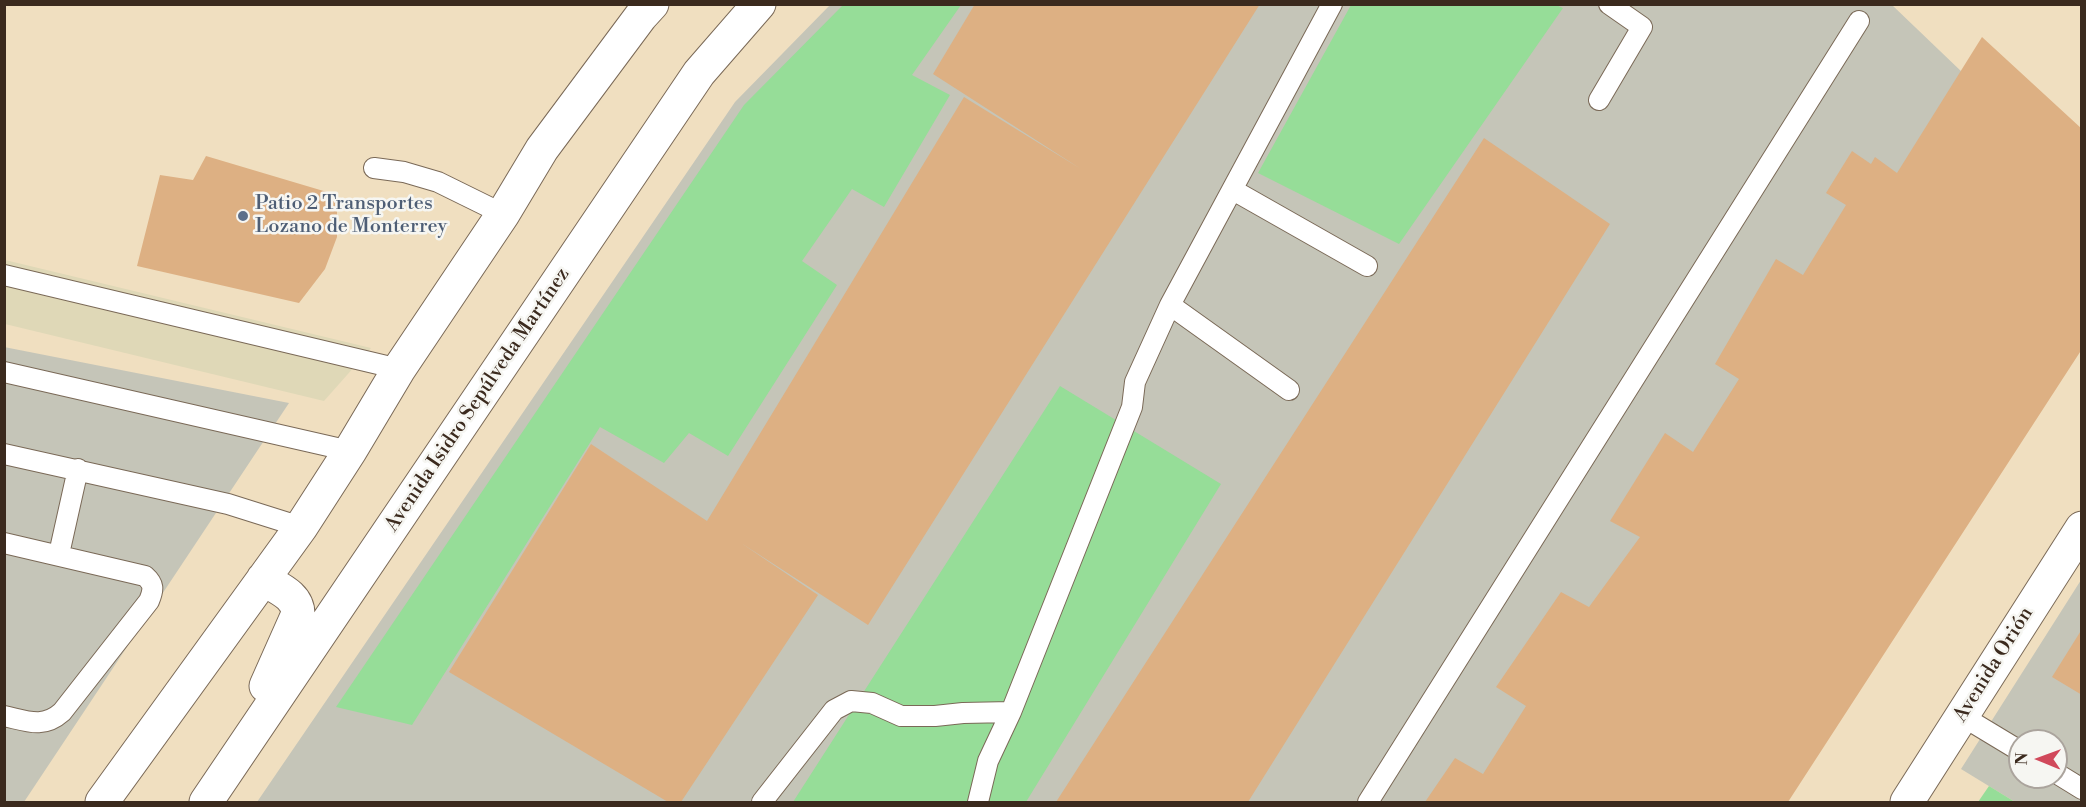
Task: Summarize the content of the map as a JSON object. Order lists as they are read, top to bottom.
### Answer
{
  "streets": {
    "main road": ["Avenida Isidro Sepúlveda Martínez", "Avenida Orión"]
  },
  "places": ["Patio 2 Transportes Lozano de Monterrey"],
  "north": "left"
}
